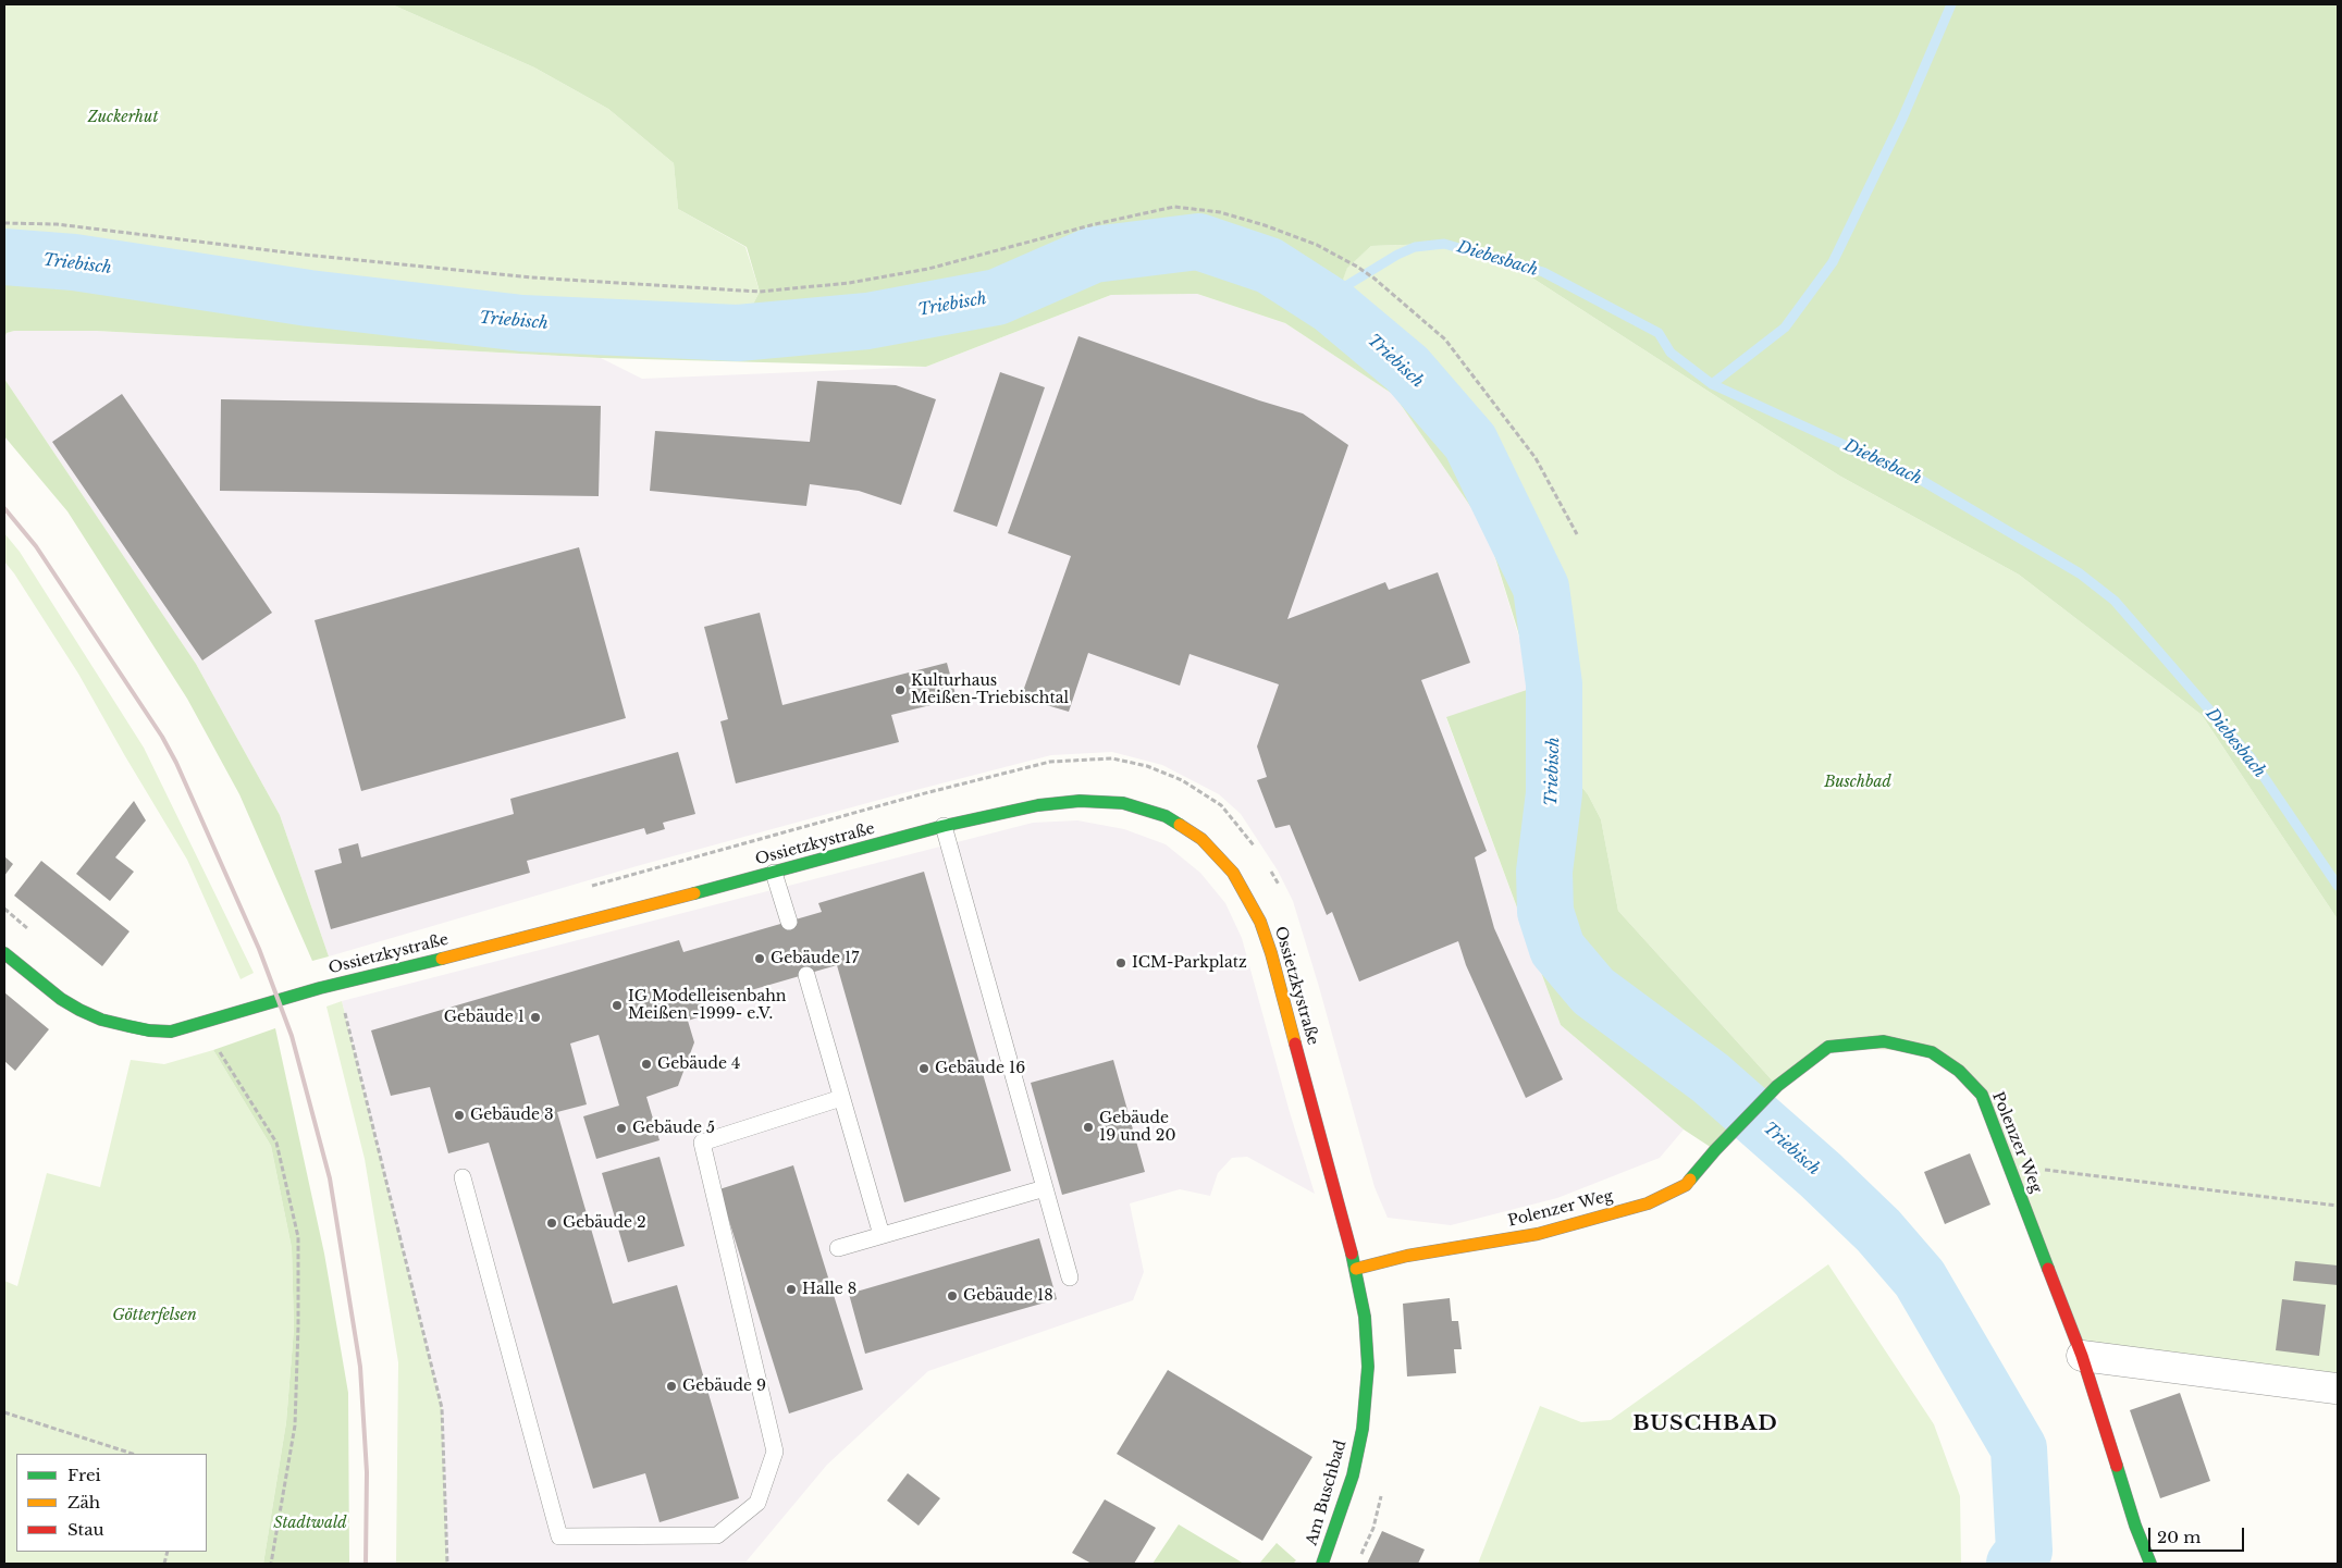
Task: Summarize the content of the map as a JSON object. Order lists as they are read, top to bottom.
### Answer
{
  "streets": {
    "main road": ["Ossietzkystraße", "Polenzer Weg", "Am Buschbad"]
  },
  "crossings": [
    ["Ossietzkystraße", "Polenzer Weg"],
    ["Ossietzkystraße", "Am Buschbad"],
    ["Polenzer Weg", "Am Buschbad"]
  ],
  "districts": ["BUSCHBAD"],
  "water": ["Diebesbach", "Triebisch"],
  "parks": [
    "Zuckerhut",
    "Buschbad",
    "Götterfelsen",
    "Stadtwald"
  ],
  "places": [
    "Kulturhaus Meißen-Triebischtal",
    "Gebäude 17",
    "ICM-Parkplatz",
    "IG Modelleisenbahn Meißen -1999- e.V.",
    "Gebäude 1",
    "Gebäude 4",
    "Gebäude 16",
    "Gebäude 3",
    "Gebäude 19 und 20",
    "Gebäude 5",
    "Gebäude 2",
    "Halle 8",
    "Gebäude 18",
    "Gebäude 9"
  ],
  "legend": ["Frei", "Zäh", "Stau"],
  "scale_bar": "20 m"
}
